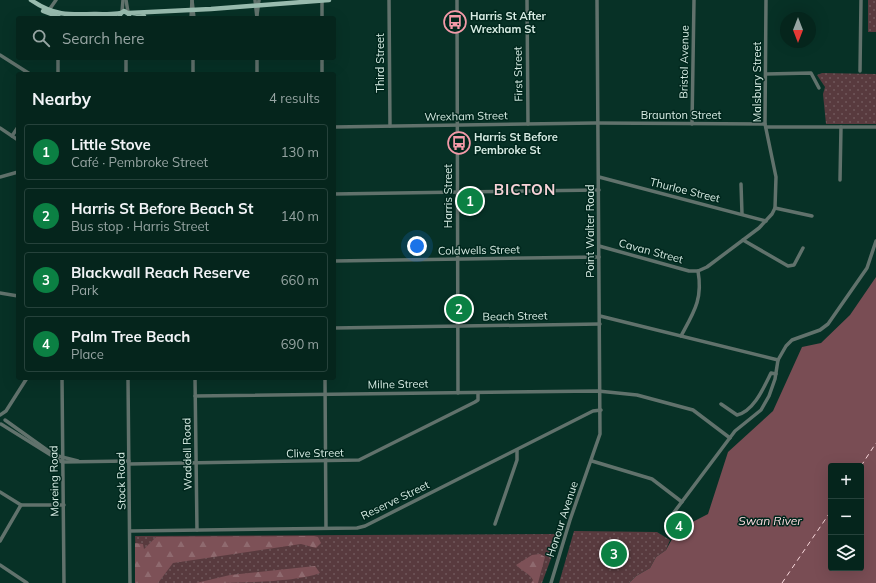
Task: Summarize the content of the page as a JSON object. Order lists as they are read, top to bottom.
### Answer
{
  "streets": {
    "street": [
      "Bristol Avenue",
      "Third Street",
      "First Street",
      "Malsbury Street",
      "Braunton Street",
      "Wrexham Street",
      "Thurloe Street",
      "Harris Street",
      "Point Walter Road",
      "Coldwells Street",
      "Cavan Street",
      "Beach Street",
      "Milne Street",
      "Clive Street",
      "Waddell Road",
      "Moreing Road",
      "Stock Road",
      "Reserve Street",
      "Honour Avenue"
    ]
  },
  "crossings": [
    ["Bristol Avenue", "Braunton Street"],
    ["Third Street", "Wrexham Street"],
    ["First Street", "Wrexham Street"],
    ["Malsbury Street", "Braunton Street"],
    ["Braunton Street", "Wrexham Street"],
    ["Braunton Street", "Point Walter Road"],
    ["Wrexham Street", "Harris Street"],
    ["Wrexham Street", "Point Walter Road"],
    ["Thurloe Street", "Point Walter Road"],
    ["Harris Street", "Coldwells Street"],
    ["Harris Street", "Beach Street"],
    ["Harris Street", "Milne Street"],
    ["Point Walter Road", "Coldwells Street"],
    ["Point Walter Road", "Cavan Street"],
    ["Point Walter Road", "Beach Street"],
    ["Point Walter Road", "Milne Street"],
    ["Point Walter Road", "Reserve Street"],
    ["Point Walter Road", "Honour Avenue"],
    ["Milne Street", "Clive Street"],
    ["Milne Street", "Waddell Road"],
    ["Clive Street", "Waddell Road"],
    ["Clive Street", "Moreing Road"],
    ["Clive Street", "Stock Road"],
    ["Waddell Road", "Reserve Street"],
    ["Stock Road", "Reserve Street"]
  ],
  "districts": ["BICTON"],
  "water": ["Swan River"],
  "places": {
    "bus stop": ["Harris St After Wrexham St", "Harris St Before Pembroke St"]
  },
  "north": "bottom",
  "page": {
    "search": "Search here",
    "heading": ["Nearby", "4 results"],
    "list": [
      {
        "mark": "1",
        "name": "Little Stove",
        "note": "Café · Pembroke Street",
        "value": "130 m"
      },
      {
        "mark": "2",
        "name": "Harris St Before Beach St",
        "note": "Bus stop · Harris Street",
        "value": "140 m"
      },
      {
        "mark": "3",
        "name": "Blackwall Reach Reserve",
        "note": "Park",
        "value": "660 m"
      },
      {
        "mark": "4",
        "name": "Palm Tree Beach",
        "note": "Place",
        "value": "690 m"
      }
    ],
    "pins": [
      "1",
      "2",
      "4",
      "3"
    ],
    "map_buttons": ["+", "−"]
  }
}
